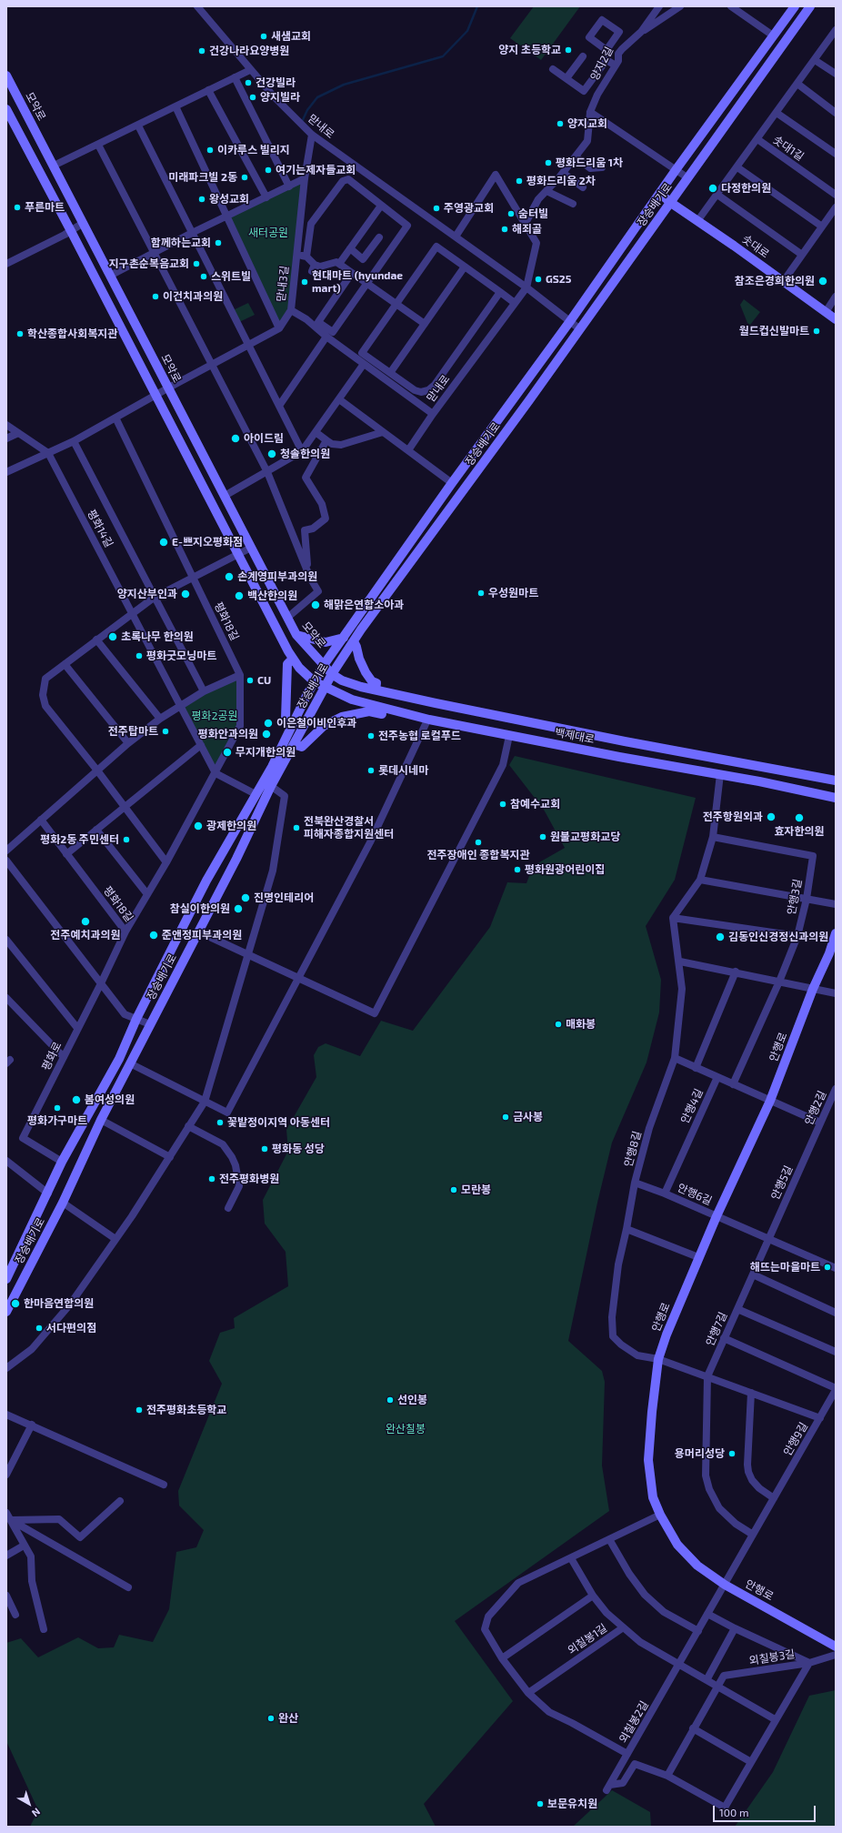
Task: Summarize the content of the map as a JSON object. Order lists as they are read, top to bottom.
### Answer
{
  "streets": {
    "street": [
      "양지2길",
      "모악로",
      "맏내로",
      "솟대1길",
      "장승배기로",
      "솟대로",
      "맏내3길",
      "평화14길",
      "평화18길",
      "백제대로",
      "안행3길",
      "안행로",
      "평화로",
      "안행4길",
      "안행2길",
      "안행8길",
      "안행5길",
      "안행6길",
      "안행7길",
      "안행9길",
      "외칠봉1길",
      "외칠봉3길",
      "외칠봉2길"
    ]
  },
  "crossings": [
    ["양지2길", "장승배기로"],
    ["모악로", "장승배기로"],
    ["모악로", "백제대로"],
    ["맏내로", "장승배기로"],
    ["맏내로", "맏내3길"],
    ["솟대1길", "솟대로"],
    ["장승배기로", "솟대로"],
    ["장승배기로", "백제대로"],
    ["장승배기로", "평화로"],
    ["평화18길", "평화로"],
    ["안행로", "안행8길"],
    ["안행로", "안행6길"],
    ["안행로", "안행9길"],
    ["안행로", "외칠봉2길"],
    ["안행4길", "안행6길"],
    ["안행2길", "안행5길"],
    ["안행8길", "안행6길"],
    ["안행5길", "안행7길"],
    ["안행7길", "안행9길"],
    ["안행9길", "외칠봉2길"],
    ["외칠봉3길", "외칠봉2길"]
  ],
  "parks": ["새터공원", "평화2공원", "완산칠봉"],
  "places": [
    "새샘교회",
    "양지 초등학교",
    "건강나라요양병원",
    "건강빌라",
    "양지빌라",
    "양지교회",
    "이카루스 빌리지",
    "평화드리움 1차",
    "여기는제자들교회",
    "미래파크빌 2동",
    "평화드리움 2차",
    "다정한의원",
    "왕성교회",
    "푸른마트",
    "주영광교회",
    "숨터빌",
    "해죄골",
    "함께하는교회",
    "지구촌순복음교회",
    "스위트빌",
    "GS25",
    "참조은경희한의원",
    "현대마트 (hyundae mart)",
    "이건치과의원",
    "월드컵신발마트",
    "학산종합사회복지관",
    "아이드림",
    "청솔한의원",
    "E-쁘지오평화점",
    "손계영피부과의원",
    "우성원마트",
    "양지산부인과",
    "백산한의원",
    "해맑은연합소아과",
    "초록나무 한의원",
    "평화굿모닝마트",
    "CU",
    "이은철이비인후과",
    "전주탑마트",
    "평화안과의원",
    "전주농협 로컬푸드",
    "무지개한의원",
    "롯데시네마",
    "참예수교회",
    "전주항원외과",
    "효자한의원",
    "광제한의원",
    "전북완산경찰서 피해자종합지원센터",
    "원불교평화교당",
    "평화2동 주민센터",
    "전주장애인 종합복지관",
    "평화원광어린이집",
    "진명인테리어",
    "참실이한의원",
    "전주예치과의원",
    "준앤정피부과의원",
    "김동인신경정신과의원",
    "매화봉",
    "봄여성의원",
    "평화가구마트",
    "금사봉",
    "꽃밭정이지역 아동센터",
    "평화동 성당",
    "전주평화병원",
    "모란봉",
    "해뜨는마을마트",
    "한마음연합의원",
    "서다편의점",
    "선인봉",
    "전주평화초등학교",
    "용머리성당",
    "완산",
    "보문유치원"
  ],
  "scale_bar": "100 m",
  "north": "bottom right"
}
